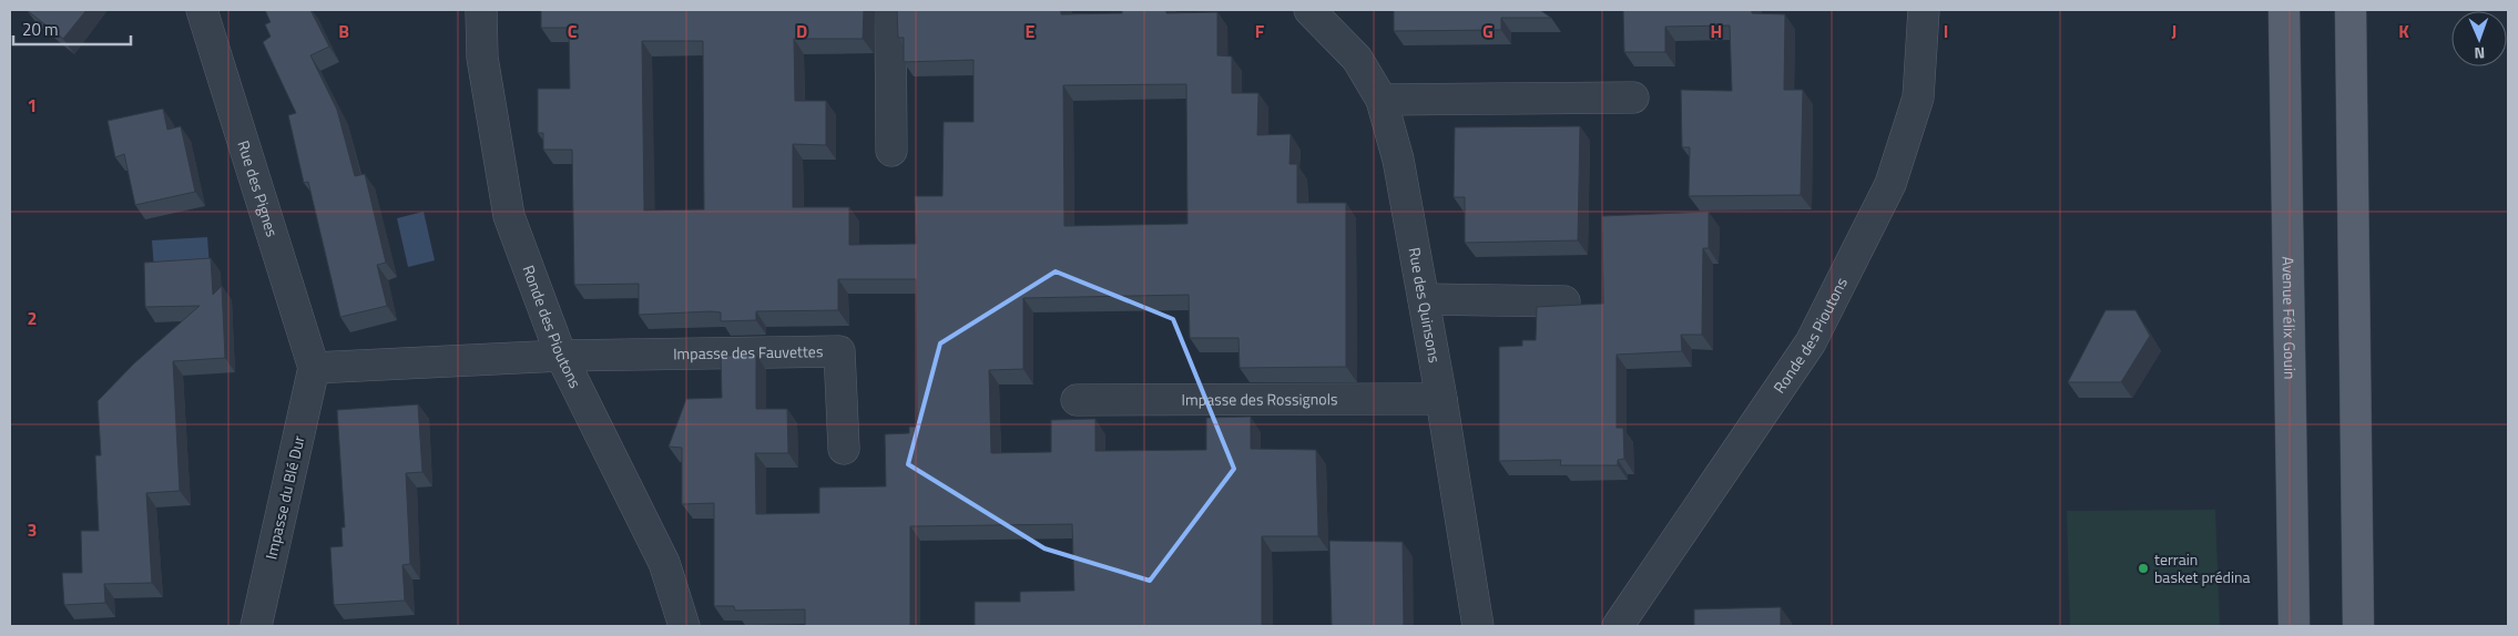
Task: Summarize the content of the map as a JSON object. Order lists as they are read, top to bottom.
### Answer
{
  "streets": {
    "main road": ["Avenue Félix Gouin"],
    "street": [
      "Rue des Pignes",
      "Rue des Quinsons",
      "Ronde des Pioutons",
      "Impasse des Fauvettes",
      "Impasse des Rossignols",
      "Impasse du Blé Dur"
    ]
  },
  "crossings": [
    ["Rue des Pignes", "Impasse du Blé Dur"],
    ["Rue des Quinsons", "Impasse des Rossignols"],
    ["Ronde des Pioutons", "Impasse des Fauvettes"]
  ],
  "places": ["terrain basket prédina"],
  "scale_bar": "20 m",
  "north": "bottom",
  "grid": {
    "columns": [
      "B",
      "C",
      "D",
      "E",
      "F",
      "G",
      "H",
      "I",
      "J",
      "K"
    ],
    "rows": ["1", "2", "3"]
  }
}
